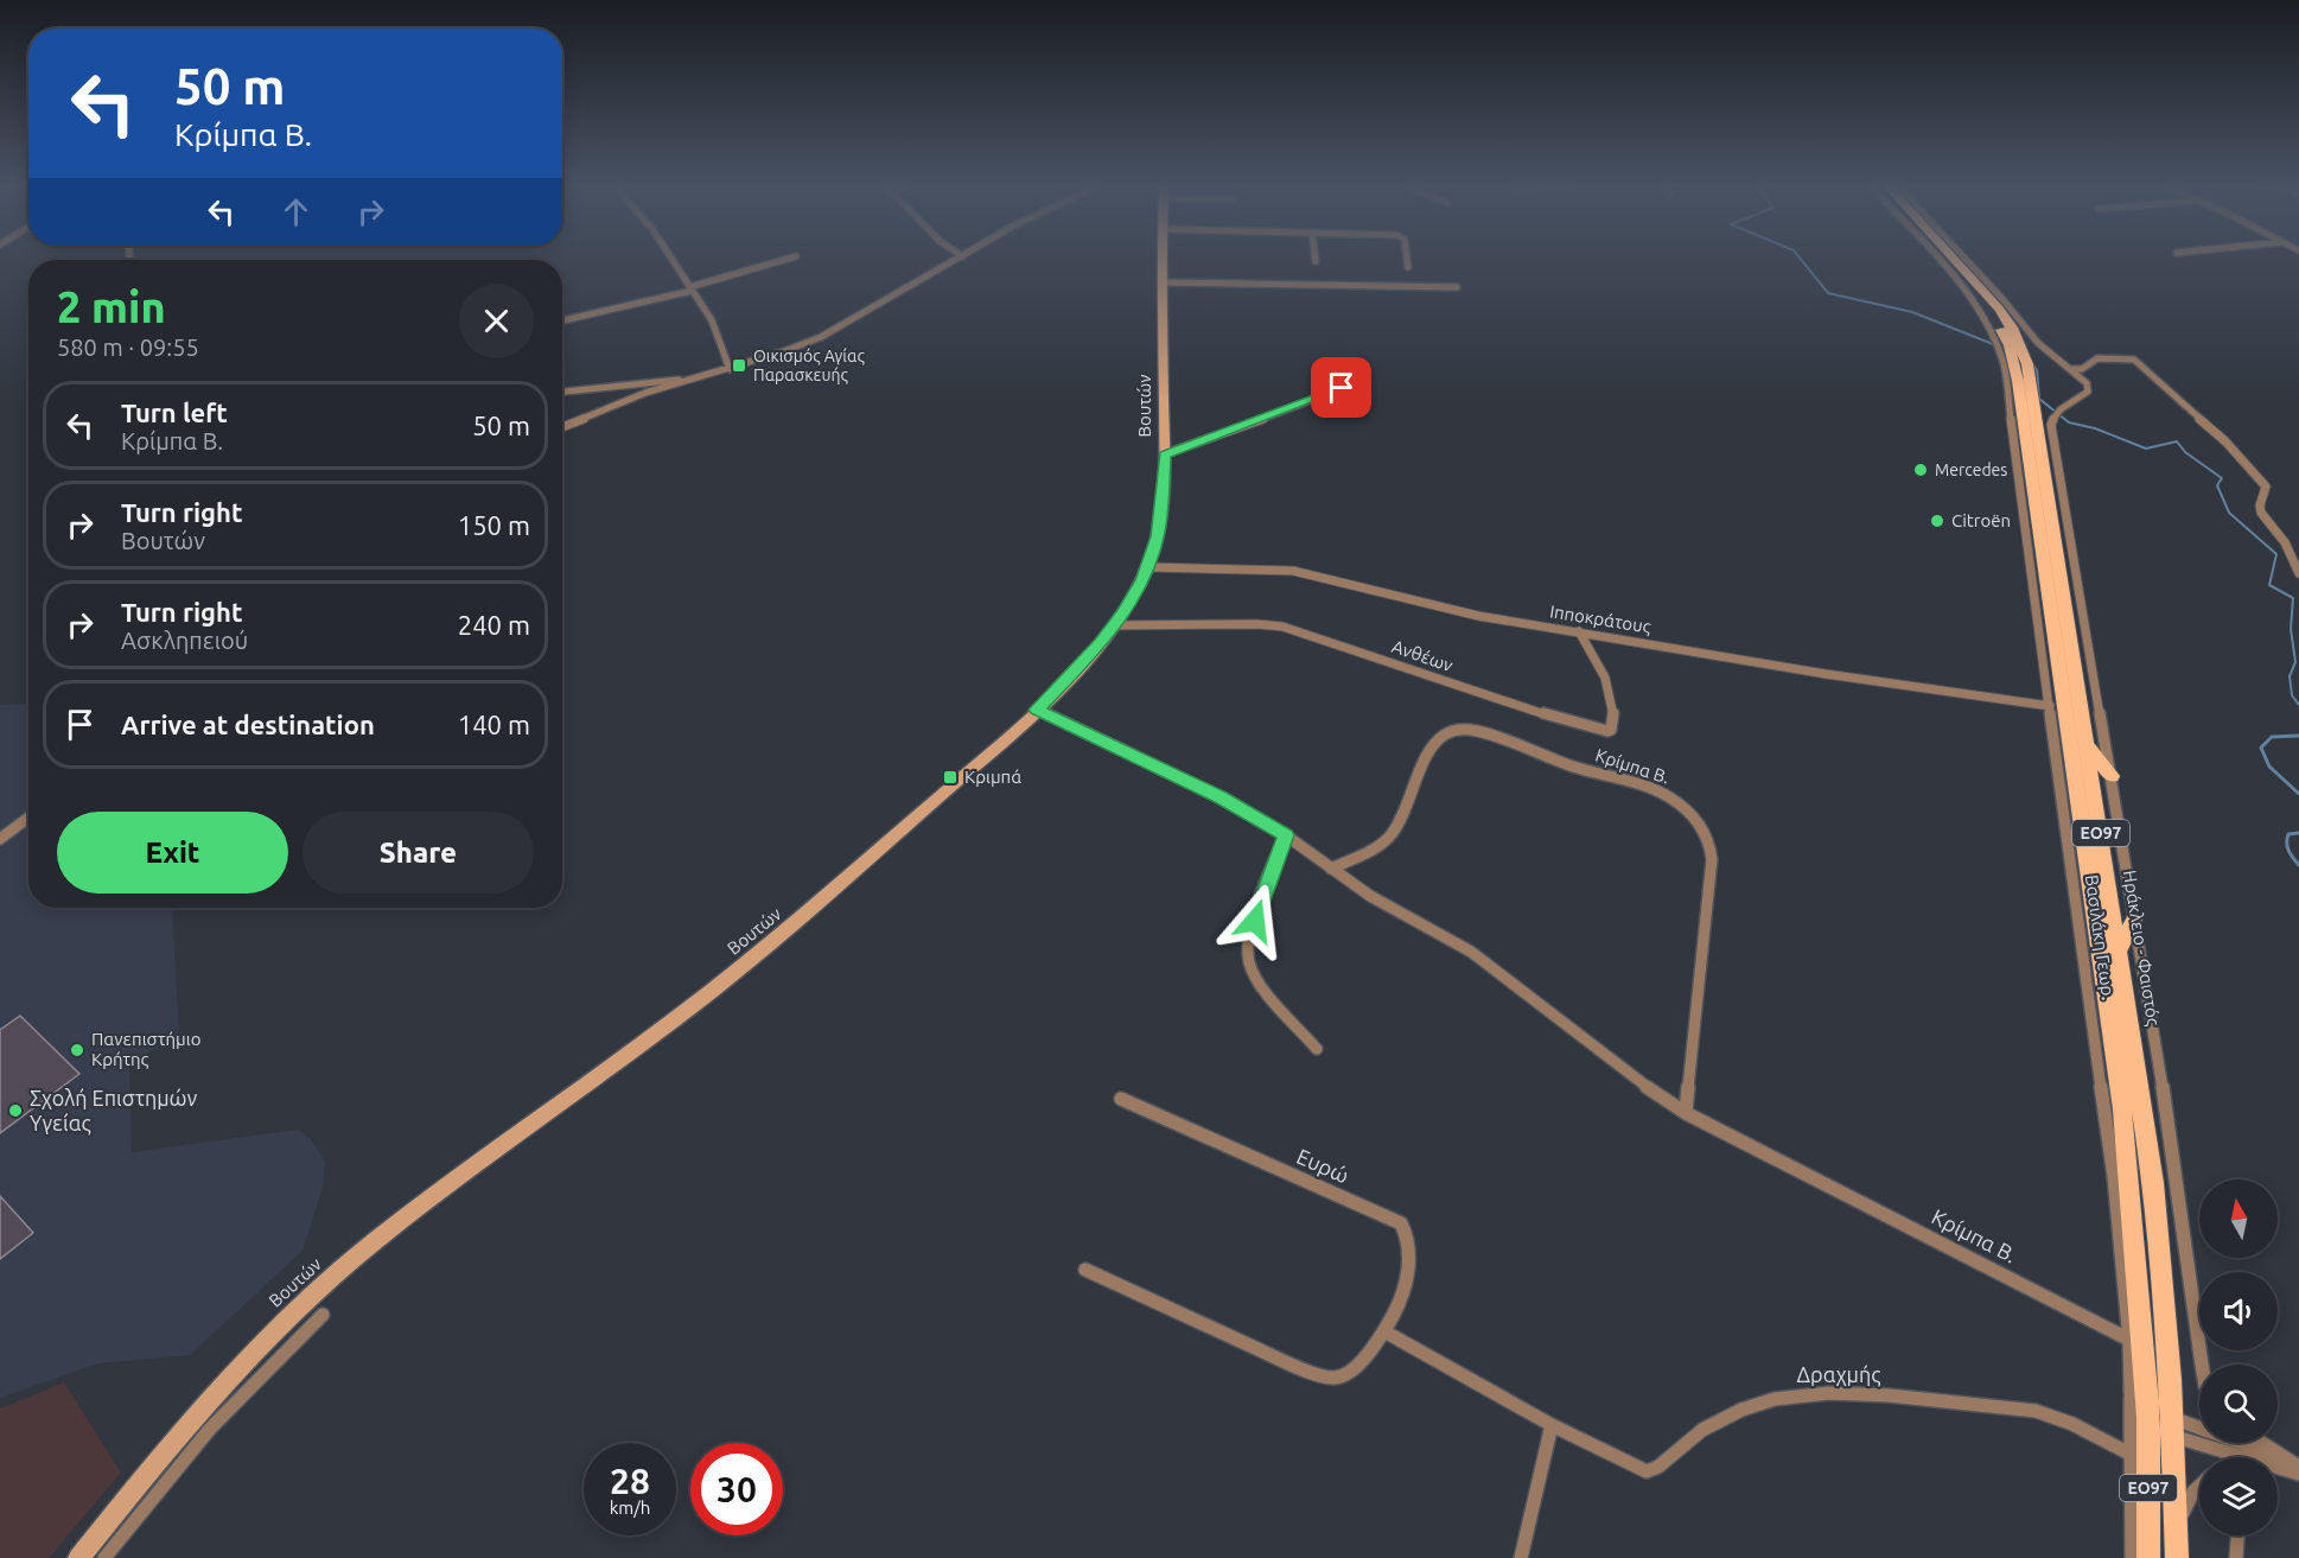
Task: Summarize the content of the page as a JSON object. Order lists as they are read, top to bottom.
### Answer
{
  "streets": {
    "main road": ["Βουτών", "ΕΟ97", "Ηράκλειο - Φαιστός"],
    "street": [
      "Ιπποκράτους",
      "Ανθέων",
      "Κρίμπα Β.",
      "Βασιλάκη Γεωρ.",
      "Ευρώ",
      "Δραχμής"
    ]
  },
  "crossings": [
    ["Βουτών", "Ιπποκράτους"],
    ["Βουτών", "Ανθέων"],
    ["Βουτών", "Κρίμπα Β."],
    ["Ιπποκράτους", "Ανθέων"],
    ["Ιπποκράτους", "Βασιλάκη Γεωρ."],
    ["Κρίμπα Β.", "Βασιλάκη Γεωρ."],
    ["Βασιλάκη Γεωρ.", "Ηράκλειο - Φαιστός"],
    ["Ευρώ", "Δραχμής"]
  ],
  "places": {
    "transit": ["Οικισμός Αγίας Παρασκευής", "Κριμπά"],
    "other": [
      "Mercedes",
      "Citroën",
      "Πανεπιστήμιο Κρήτης",
      "Σχολή Επιστημών Υγείας"
    ]
  },
  "north": "top",
  "page": {
    "turn": ["50 m", "Κρίμπα Β."],
    "heading": ["2 min", "580 m · 09:55"],
    "list": [
      {
        "name": "Turn left",
        "note": "Κρίμπα Β.",
        "value": "50 m"
      },
      {
        "name": "Turn right",
        "note": "Βουτών",
        "value": "150 m"
      },
      {
        "name": "Turn right",
        "note": "Ασκληπειού",
        "value": "240 m"
      },
      {
        "name": "Arrive at destination",
        "value": "140 m"
      }
    ],
    "buttons": ["Exit", "Share"],
    "speed": "28 km/h",
    "limit": "30"
  }
}
